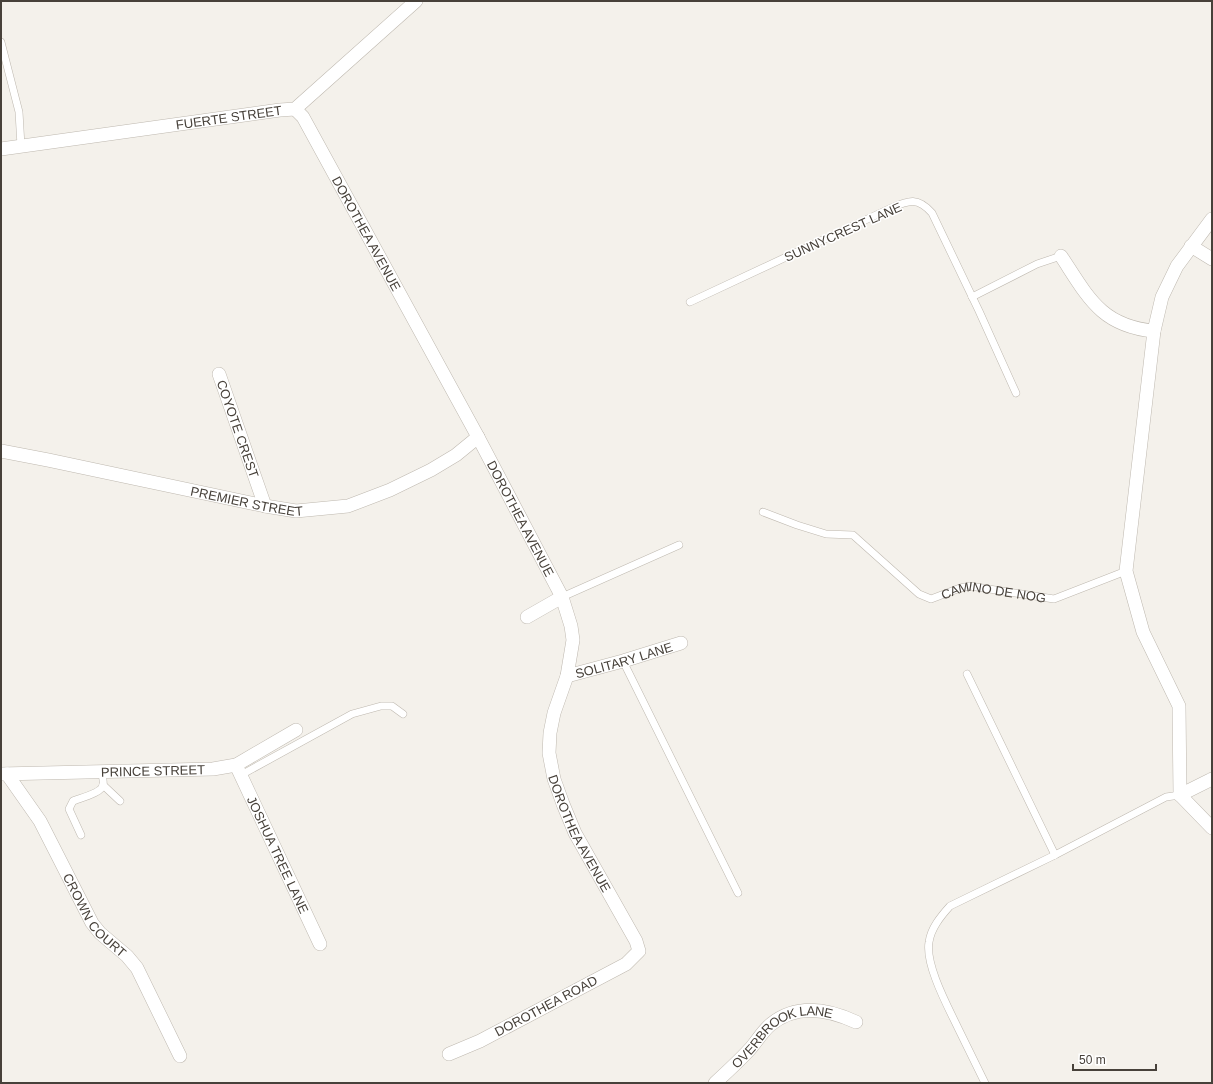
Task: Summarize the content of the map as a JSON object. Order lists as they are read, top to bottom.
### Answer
{
  "streets": {
    "street": [
      "FUERTE STREET",
      "DOROTHEA AVENUE",
      "COYOTE CREST",
      "PREMIER STREET",
      "SOLITARY LANE",
      "PRINCE STREET",
      "JOSHUA TREE LANE",
      "CROWN COURT",
      "DOROTHEA ROAD",
      "OVERBROOK LANE"
    ],
    "lane": ["SUNNYCREST LANE", "CAMINO DE NOG"]
  },
  "crossings": [
    ["FUERTE STREET", "DOROTHEA AVENUE"],
    ["DOROTHEA AVENUE", "PREMIER STREET"],
    ["DOROTHEA AVENUE", "SOLITARY LANE"],
    ["DOROTHEA AVENUE", "DOROTHEA ROAD"],
    ["COYOTE CREST", "PREMIER STREET"],
    ["PRINCE STREET", "JOSHUA TREE LANE"],
    ["PRINCE STREET", "CROWN COURT"]
  ],
  "scale_bar": "50 m"
}
